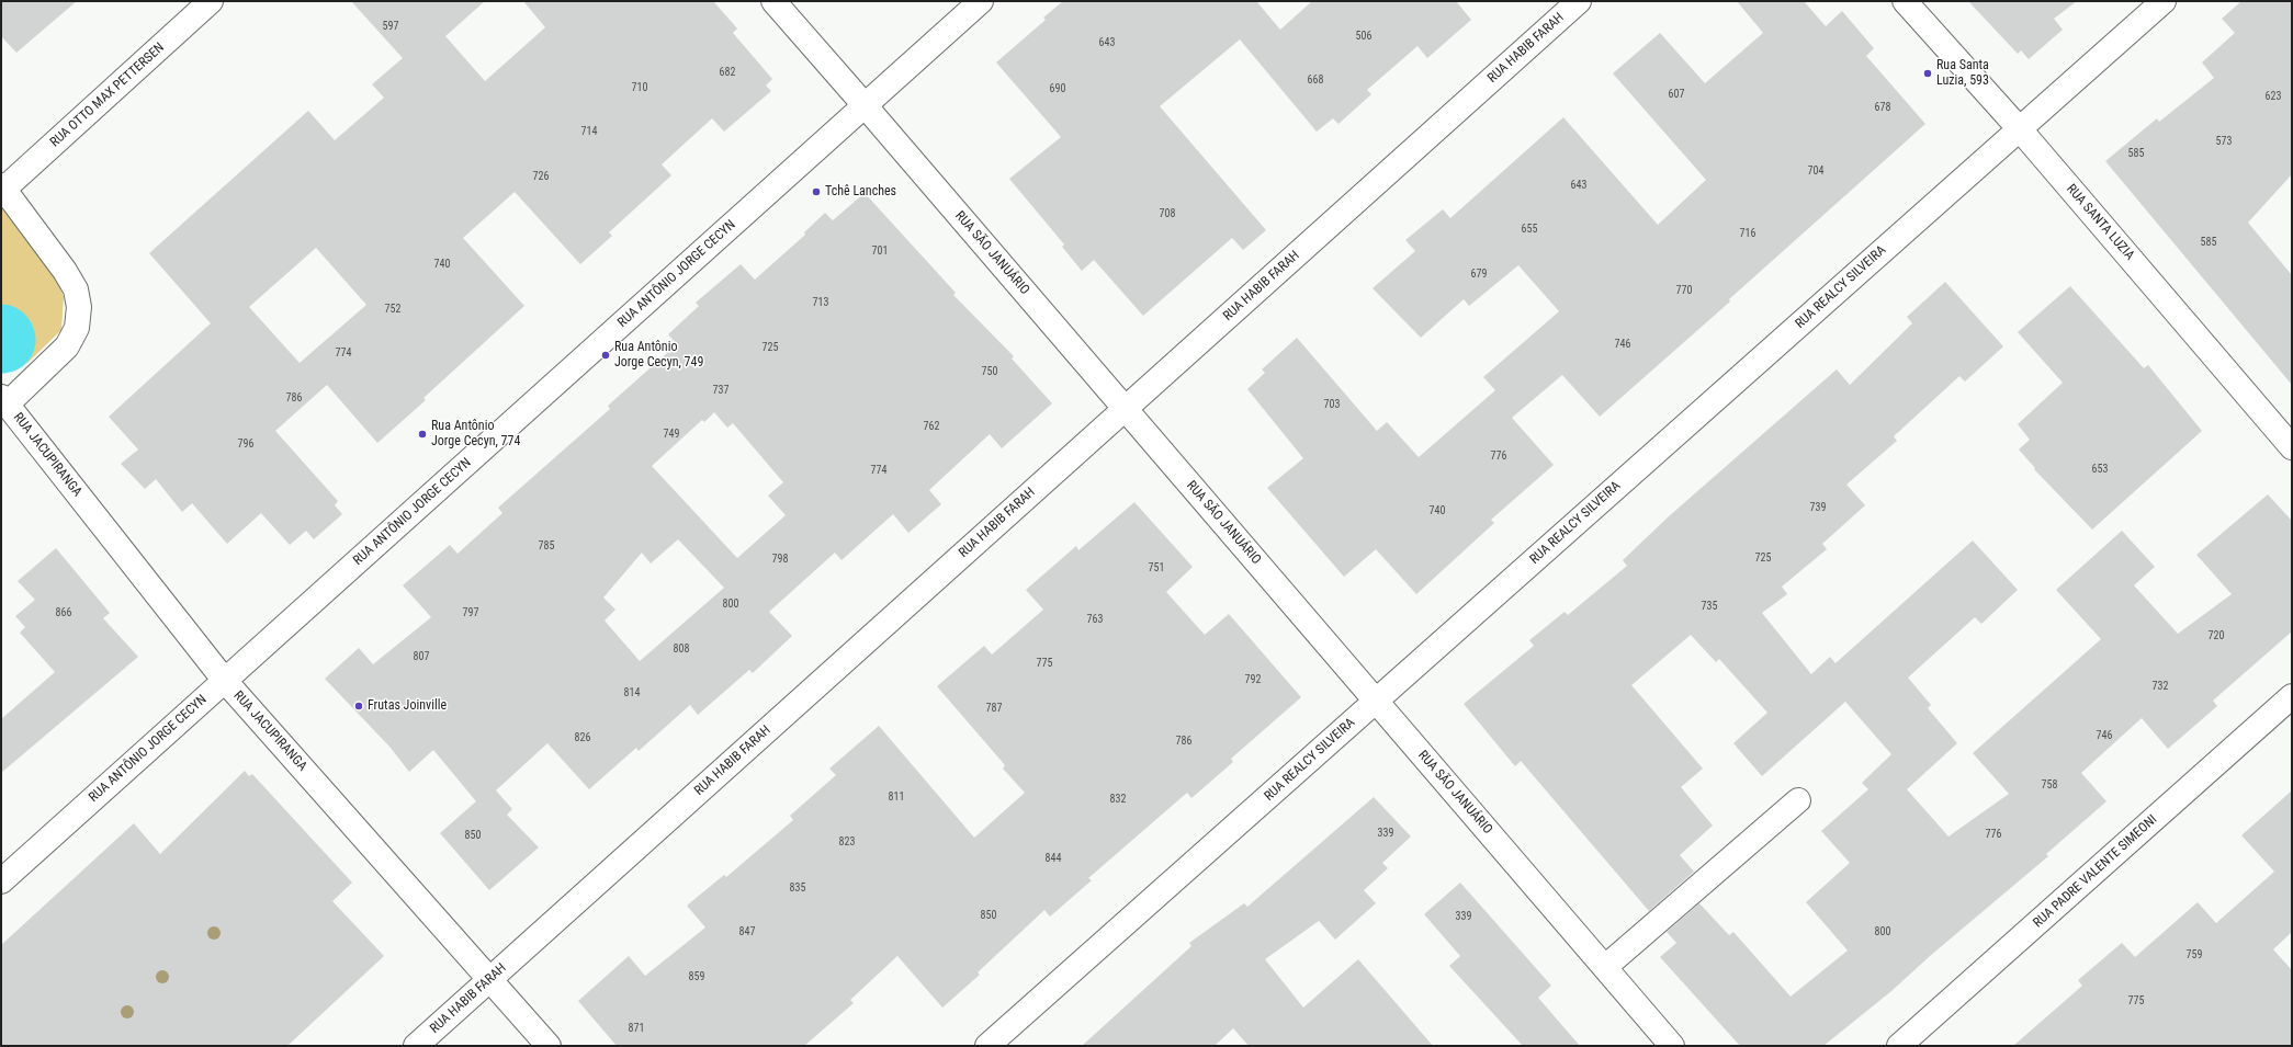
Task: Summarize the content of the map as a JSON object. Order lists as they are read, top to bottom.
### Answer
{
  "streets": {
    "street": [
      "RUA HABIB FARAH",
      "RUA OTTO MAX PETTERSEN",
      "RUA SANTA LUZIA",
      "RUA SÃO JANUÁRIO",
      "RUA ANTÔNIO JORGE CECYN",
      "RUA REALCY SILVEIRA",
      "RUA JACUPIRANGA",
      "RUA PADRE VALENTE SIMEONI"
    ]
  },
  "crossings": [
    ["RUA HABIB FARAH", "RUA SÃO JANUÁRIO"],
    ["RUA HABIB FARAH", "RUA JACUPIRANGA"],
    ["RUA SANTA LUZIA", "RUA REALCY SILVEIRA"],
    ["RUA SÃO JANUÁRIO", "RUA ANTÔNIO JORGE CECYN"],
    ["RUA SÃO JANUÁRIO", "RUA REALCY SILVEIRA"],
    ["RUA ANTÔNIO JORGE CECYN", "RUA JACUPIRANGA"]
  ],
  "places": [
    "Rua Santa Luzia, 593",
    "Tchê Lanches",
    "Rua Antônio Jorge Cecyn, 749",
    "Rua Antônio Jorge Cecyn, 774",
    "Frutas Joinville"
  ],
  "house_numbers": [
    "597",
    "506",
    "643",
    "682",
    "668",
    "710",
    "690",
    "607",
    "623",
    "678",
    "714",
    "573",
    "585",
    "704",
    "726",
    "643",
    "708",
    "655",
    "716",
    "585",
    "701",
    "740",
    "679",
    "770",
    "713",
    "752",
    "746",
    "725",
    "774",
    "750",
    "737",
    "786",
    "703",
    "762",
    "749",
    "796",
    "776",
    "653",
    "774",
    "739",
    "740",
    "785",
    "725",
    "798",
    "751",
    "800",
    "735",
    "866",
    "797",
    "763",
    "720",
    "808",
    "807",
    "775",
    "792",
    "732",
    "814",
    "787",
    "746",
    "826",
    "786",
    "758",
    "811",
    "832",
    "339",
    "776",
    "850",
    "823",
    "844",
    "835",
    "850",
    "339",
    "847",
    "800",
    "759",
    "859",
    "775",
    "871"
  ]
}
